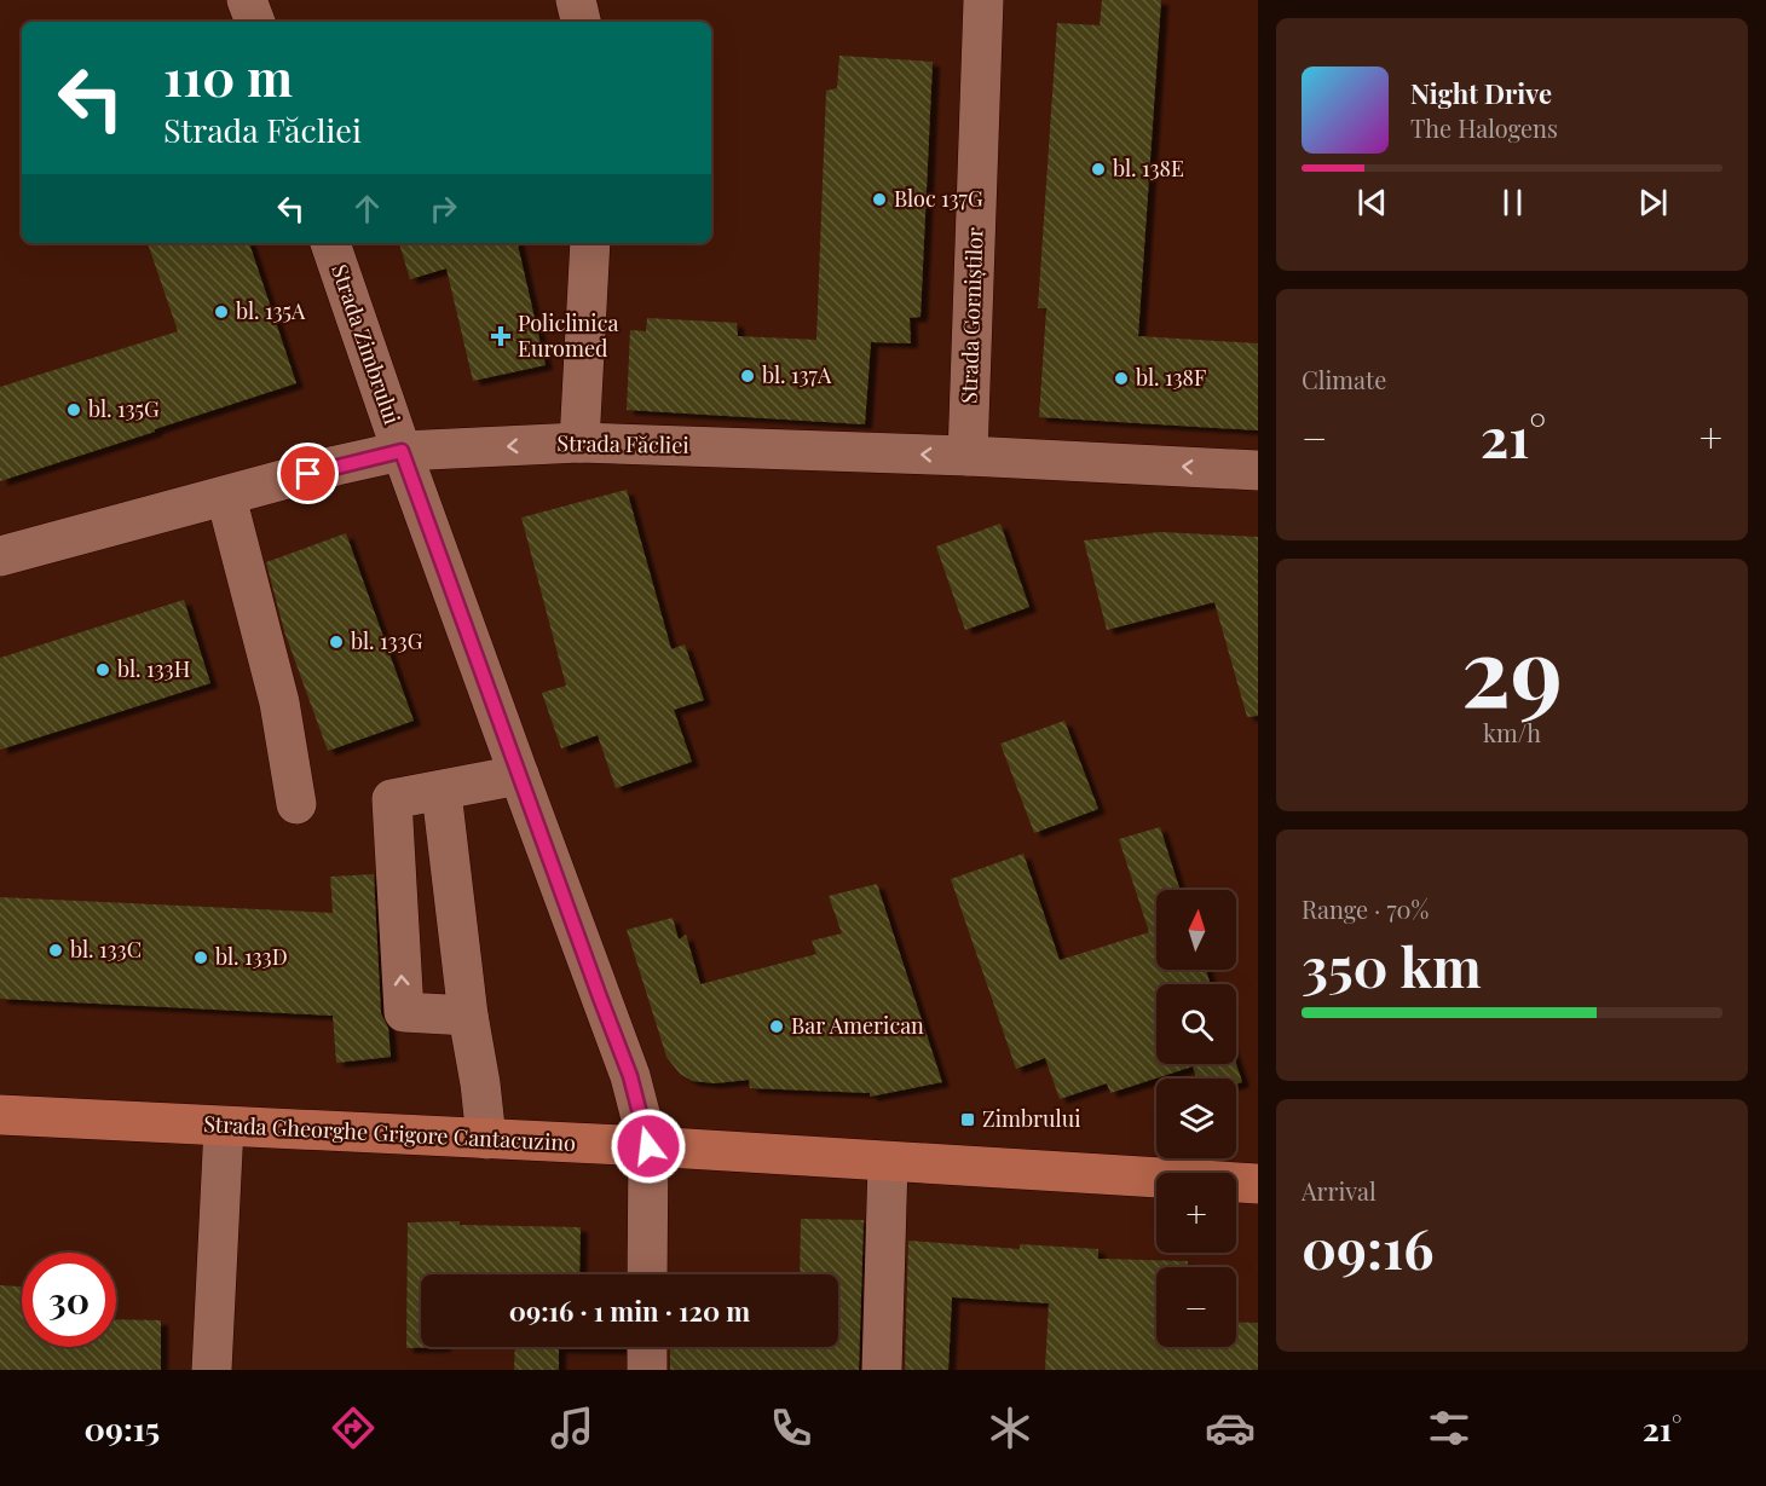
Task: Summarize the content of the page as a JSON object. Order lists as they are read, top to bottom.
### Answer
{
  "streets": {
    "main road": ["Strada Gheorghe Grigore Cantacuzino"],
    "street": ["Strada Gorniștilor", "Strada Zimbrului", "Strada Făcliei"]
  },
  "crossings": [
    ["Strada Gorniștilor", "Strada Făcliei"],
    ["Strada Zimbrului", "Strada Făcliei"],
    ["Strada Zimbrului", "Strada Gheorghe Grigore Cantacuzino"]
  ],
  "one_way": ["Strada Făcliei"],
  "places": {
    "other": [
      "bl. 138E",
      "Bloc 137G",
      "bl. 135A",
      "bl. 137A",
      "bl. 138F",
      "bl. 135G",
      "bl. 133G",
      "bl. 133H",
      "bl. 133C",
      "bl. 133D",
      "Bar American"
    ],
    "health": ["Policlinica Euromed"],
    "transit": ["Zimbrului"]
  },
  "north": "top",
  "page": {
    "turn": ["110 m", "Strada Făcliei"],
    "song": ["Night Drive", "The Halogens"],
    "tile": [
      "Climate",
      ["29", "km/h"],
      ["Range · 70%", "350 km"],
      ["Arrival", "09:16"]
    ],
    "heat": ["−", "21°", "+"],
    "map_buttons": ["+", "−"],
    "limit": "30",
    "trip": "09:16 · 1 min · 120 m",
    "tabs": ["09:15", "21°"]
  }
}
